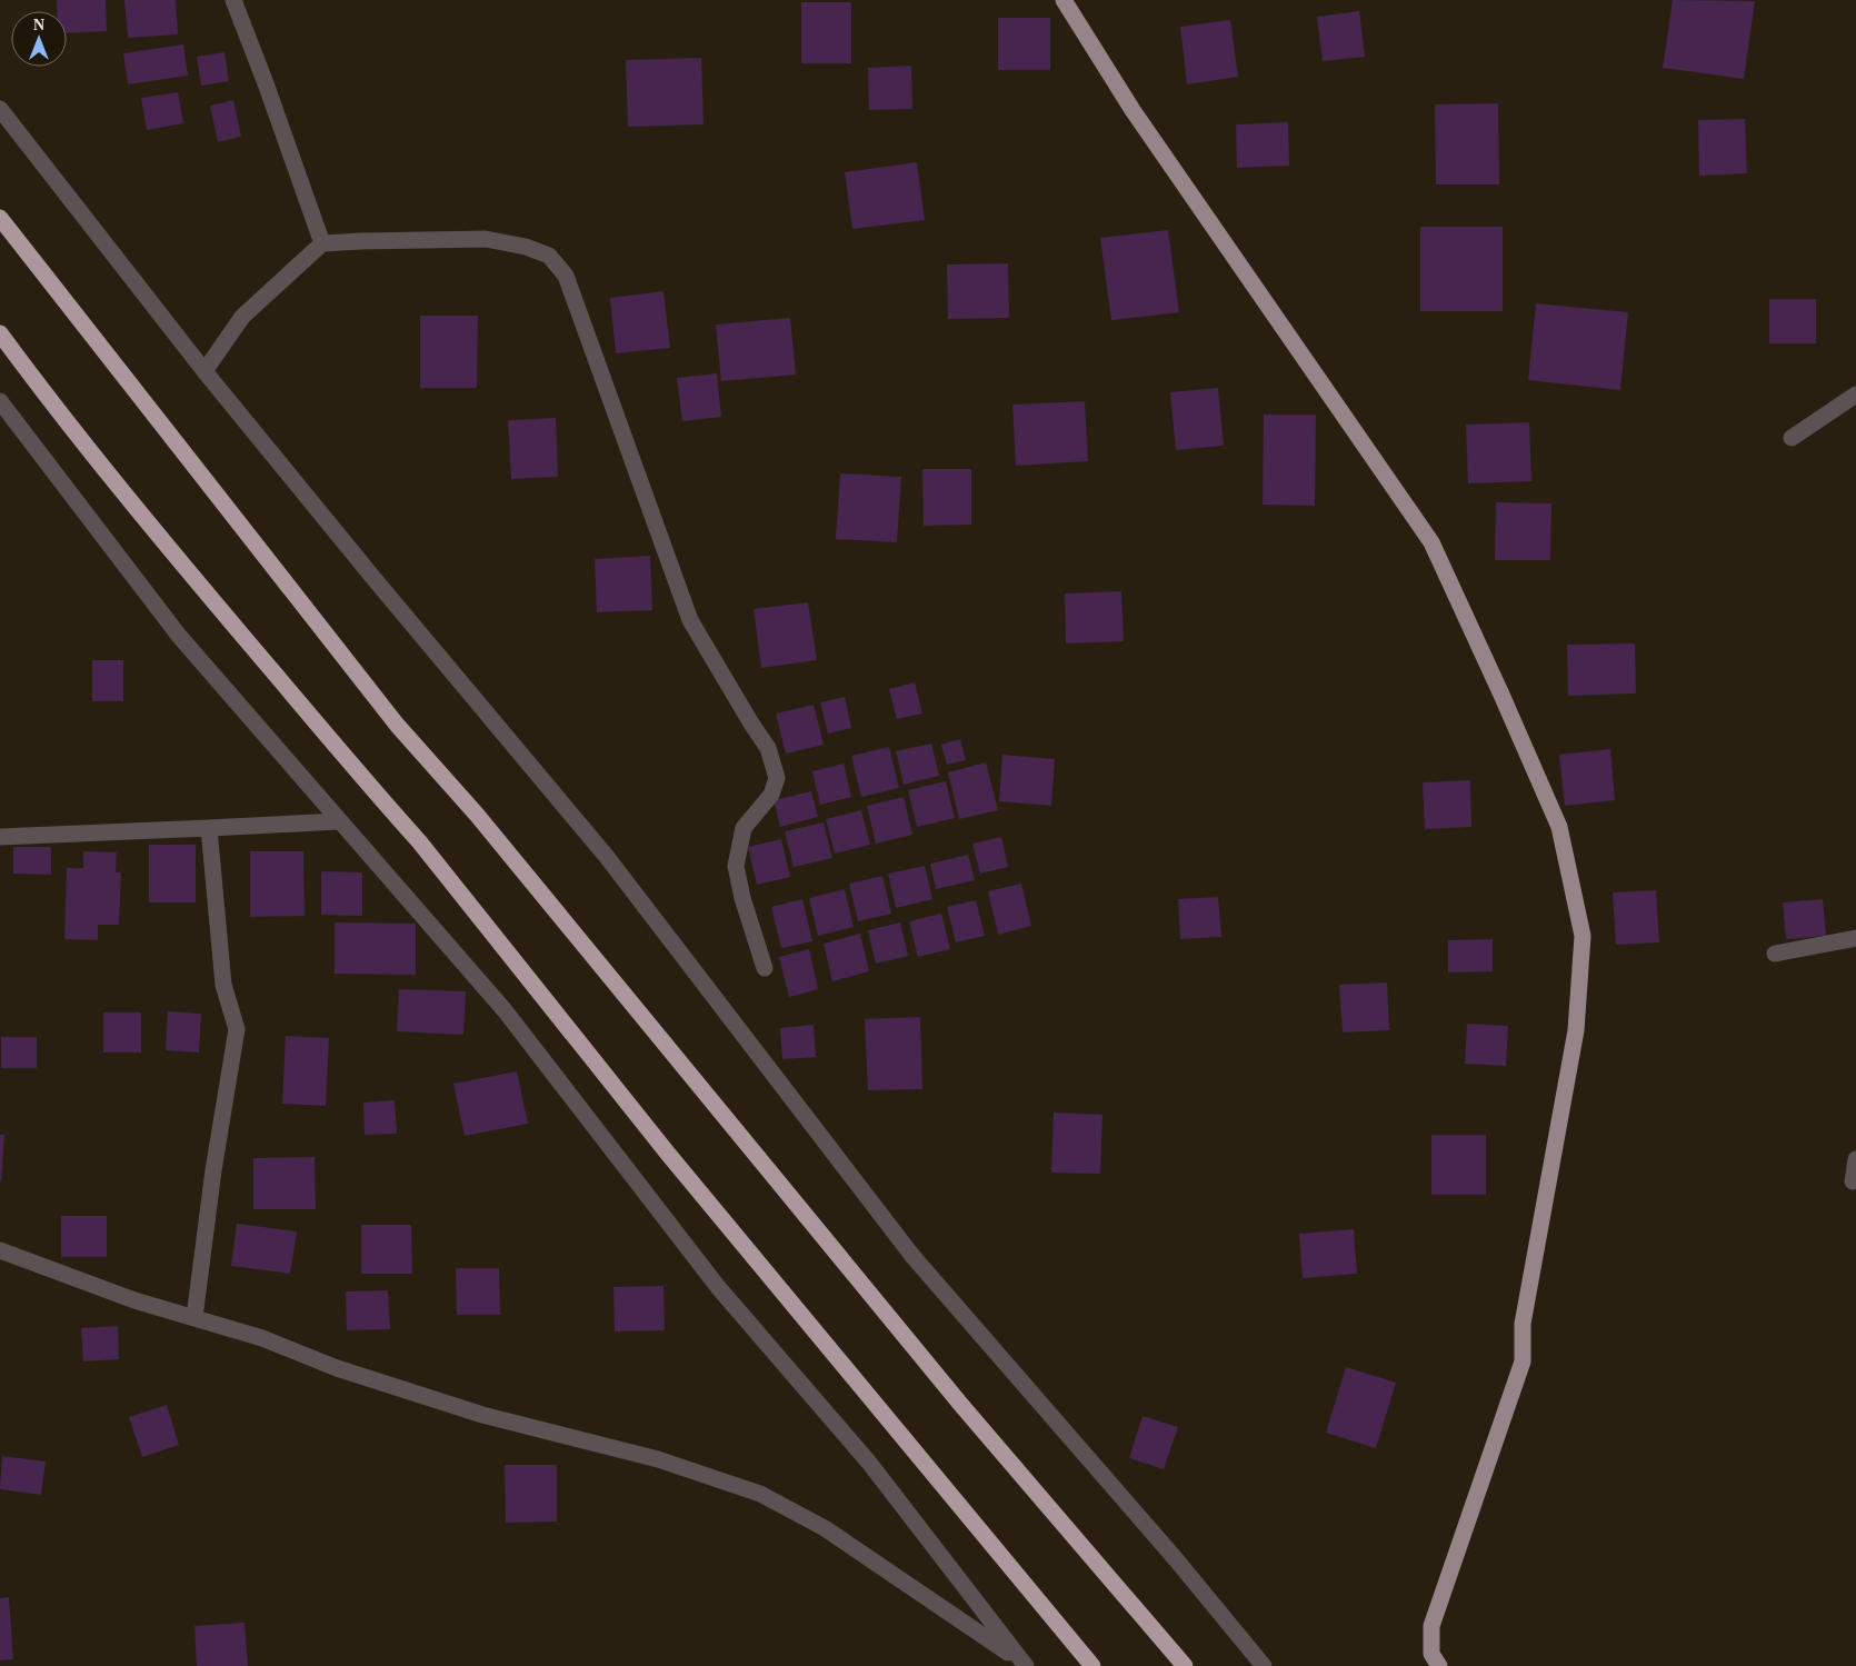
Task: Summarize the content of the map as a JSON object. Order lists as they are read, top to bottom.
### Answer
{
  "north": "top"
}
